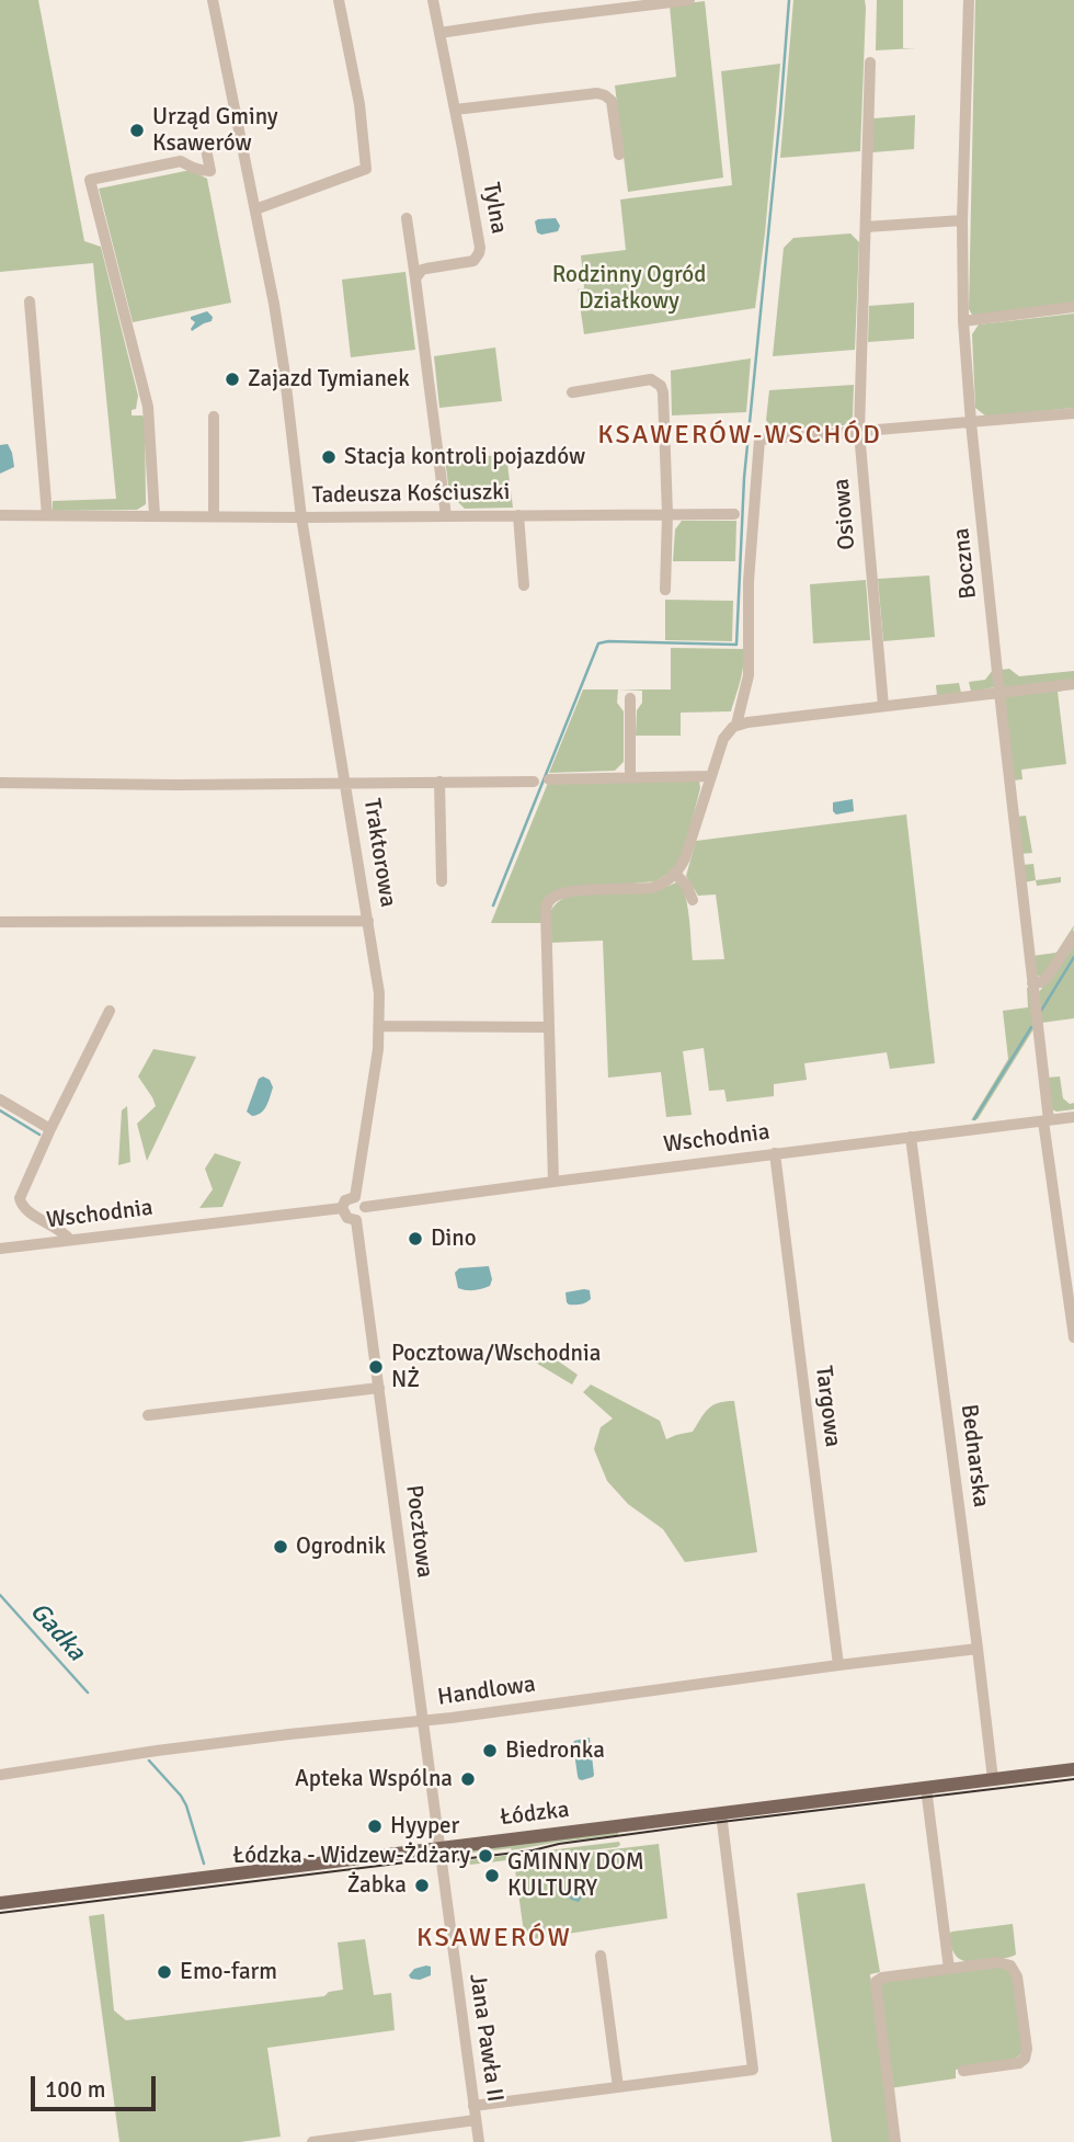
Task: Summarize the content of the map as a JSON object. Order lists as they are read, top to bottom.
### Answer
{
  "streets": {
    "main road": ["Łódzka"],
    "street": [
      "Tylna",
      "Tadeusza Kościuszki",
      "Osiowa",
      "Boczna",
      "Traktorowa",
      "Wschodnia",
      "Targowa",
      "Bednarska",
      "Pocztowa",
      "Handlowa",
      "Jana Pawła II"
    ]
  },
  "crossings": [
    ["Tadeusza Kościuszki", "Traktorowa"],
    ["Boczna", "Wschodnia"],
    ["Traktorowa", "Wschodnia"],
    ["Traktorowa", "Pocztowa"],
    ["Wschodnia", "Targowa"],
    ["Wschodnia", "Bednarska"],
    ["Wschodnia", "Pocztowa"],
    ["Targowa", "Handlowa"],
    ["Bednarska", "Handlowa"],
    ["Bednarska", "Łódzka"],
    ["Pocztowa", "Handlowa"],
    ["Pocztowa", "Łódzka"],
    ["Pocztowa", "Jana Pawła II"],
    ["Łódzka", "Jana Pawła II"]
  ],
  "districts": ["KSAWERÓW-WSCHÓD", "KSAWERÓW"],
  "water": ["Gadka"],
  "parks": ["Rodzinny Ogród Działkowy"],
  "places": [
    "Urząd Gminy Ksawerów",
    "Zajazd Tymianek",
    "Stacja kontroli pojazdów",
    "Dino",
    "Pocztowa/Wschodnia NŻ",
    "Ogrodnik",
    "Biedronka",
    "Apteka Wspólna",
    "Hyyper",
    "Łódzka - Widzew-Żdżary",
    "GMINNY DOM KULTURY",
    "Żabka",
    "Emo-farm"
  ],
  "scale_bar": "100 m"
}
